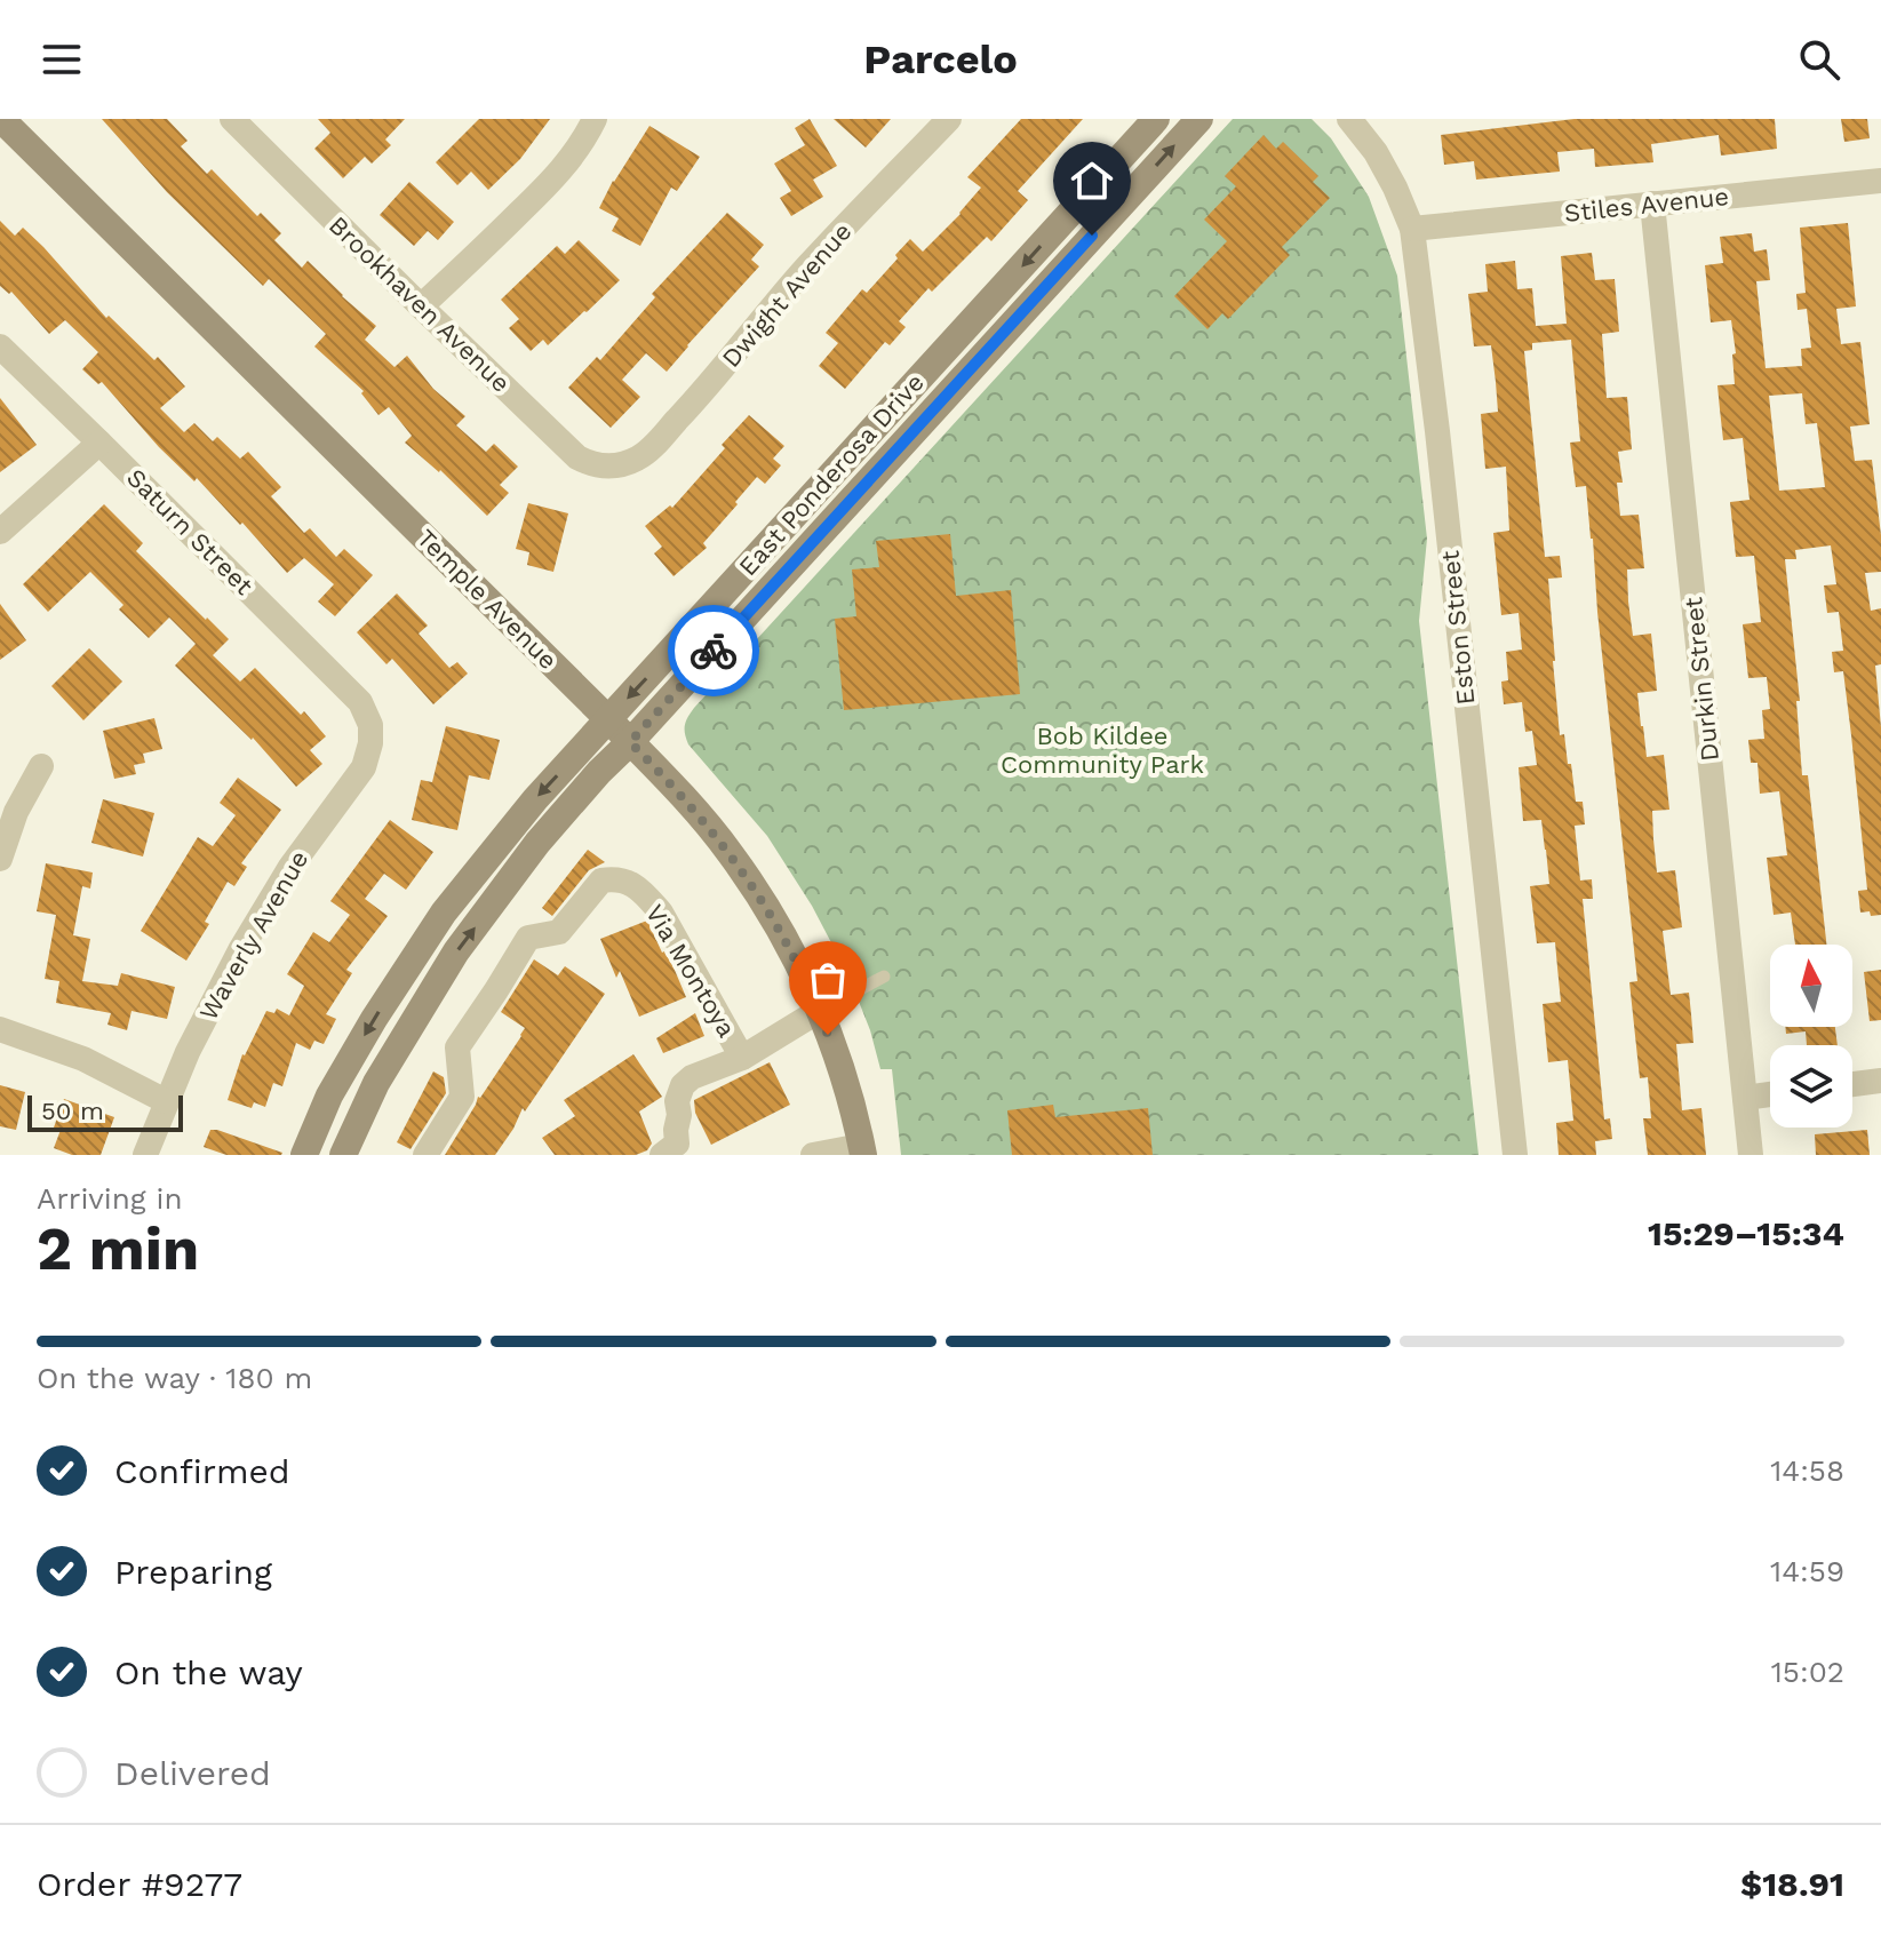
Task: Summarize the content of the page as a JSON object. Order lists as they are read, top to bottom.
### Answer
{
  "streets": {
    "main road": ["East Ponderosa Drive", "Temple Avenue"],
    "street": [
      "Stiles Avenue",
      "Dwight Avenue",
      "Brookhaven Avenue",
      "Saturn Street",
      "Eston Street",
      "Durkin Street",
      "Waverly Avenue",
      "Via Montoya"
    ]
  },
  "crossings": [
    ["Stiles Avenue", "Eston Street"],
    ["Stiles Avenue", "Durkin Street"],
    ["Dwight Avenue", "Brookhaven Avenue"],
    ["East Ponderosa Drive", "Temple Avenue"],
    ["Saturn Street", "Waverly Avenue"],
    ["Temple Avenue", "Via Montoya"]
  ],
  "parks": ["Bob Kildee Community Park"],
  "scale_bar": "50 m",
  "north": "top",
  "page": {
    "header": "Parcelo",
    "scale": "50 m",
    "heading": ["2 min", "Arriving in", "15:29–15:34"],
    "panel": ["Order #9277", "$18.91"],
    "bar": "On the way · 180 m",
    "list": [
      ["Confirmed", "14:58"],
      ["Preparing", "14:59"],
      ["On the way", "15:02"],
      "Delivered"
    ]
  }
}
